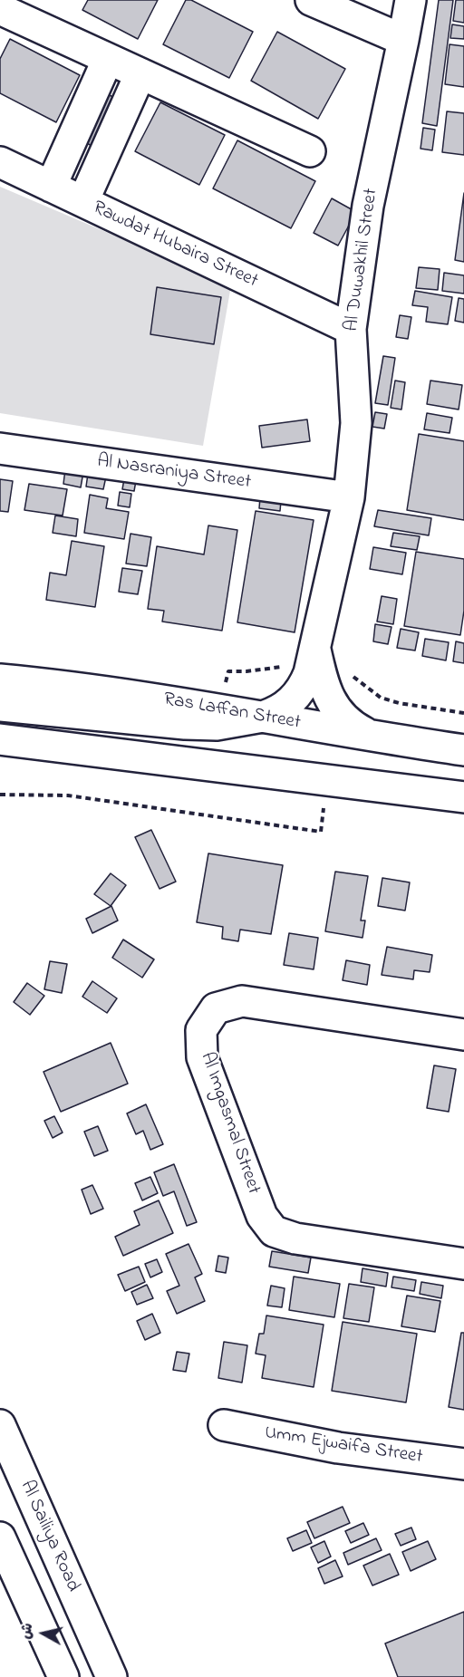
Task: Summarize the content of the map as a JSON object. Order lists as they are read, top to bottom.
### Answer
{
  "streets": {
    "street": [
      "Rawdat Hubaira Street",
      "Al Duwakhil Street",
      "Al Nasraniya Street",
      "Ras Laffan Street",
      "Al Imgasmal Street",
      "Umm Ejwaifa Street",
      "Al Sailiya Road"
    ]
  },
  "crossings": [
    ["Rawdat Hubaira Street", "Al Duwakhil Street"],
    ["Al Duwakhil Street", "Al Nasraniya Street"],
    ["Al Duwakhil Street", "Ras Laffan Street"]
  ],
  "north": "left"
}
